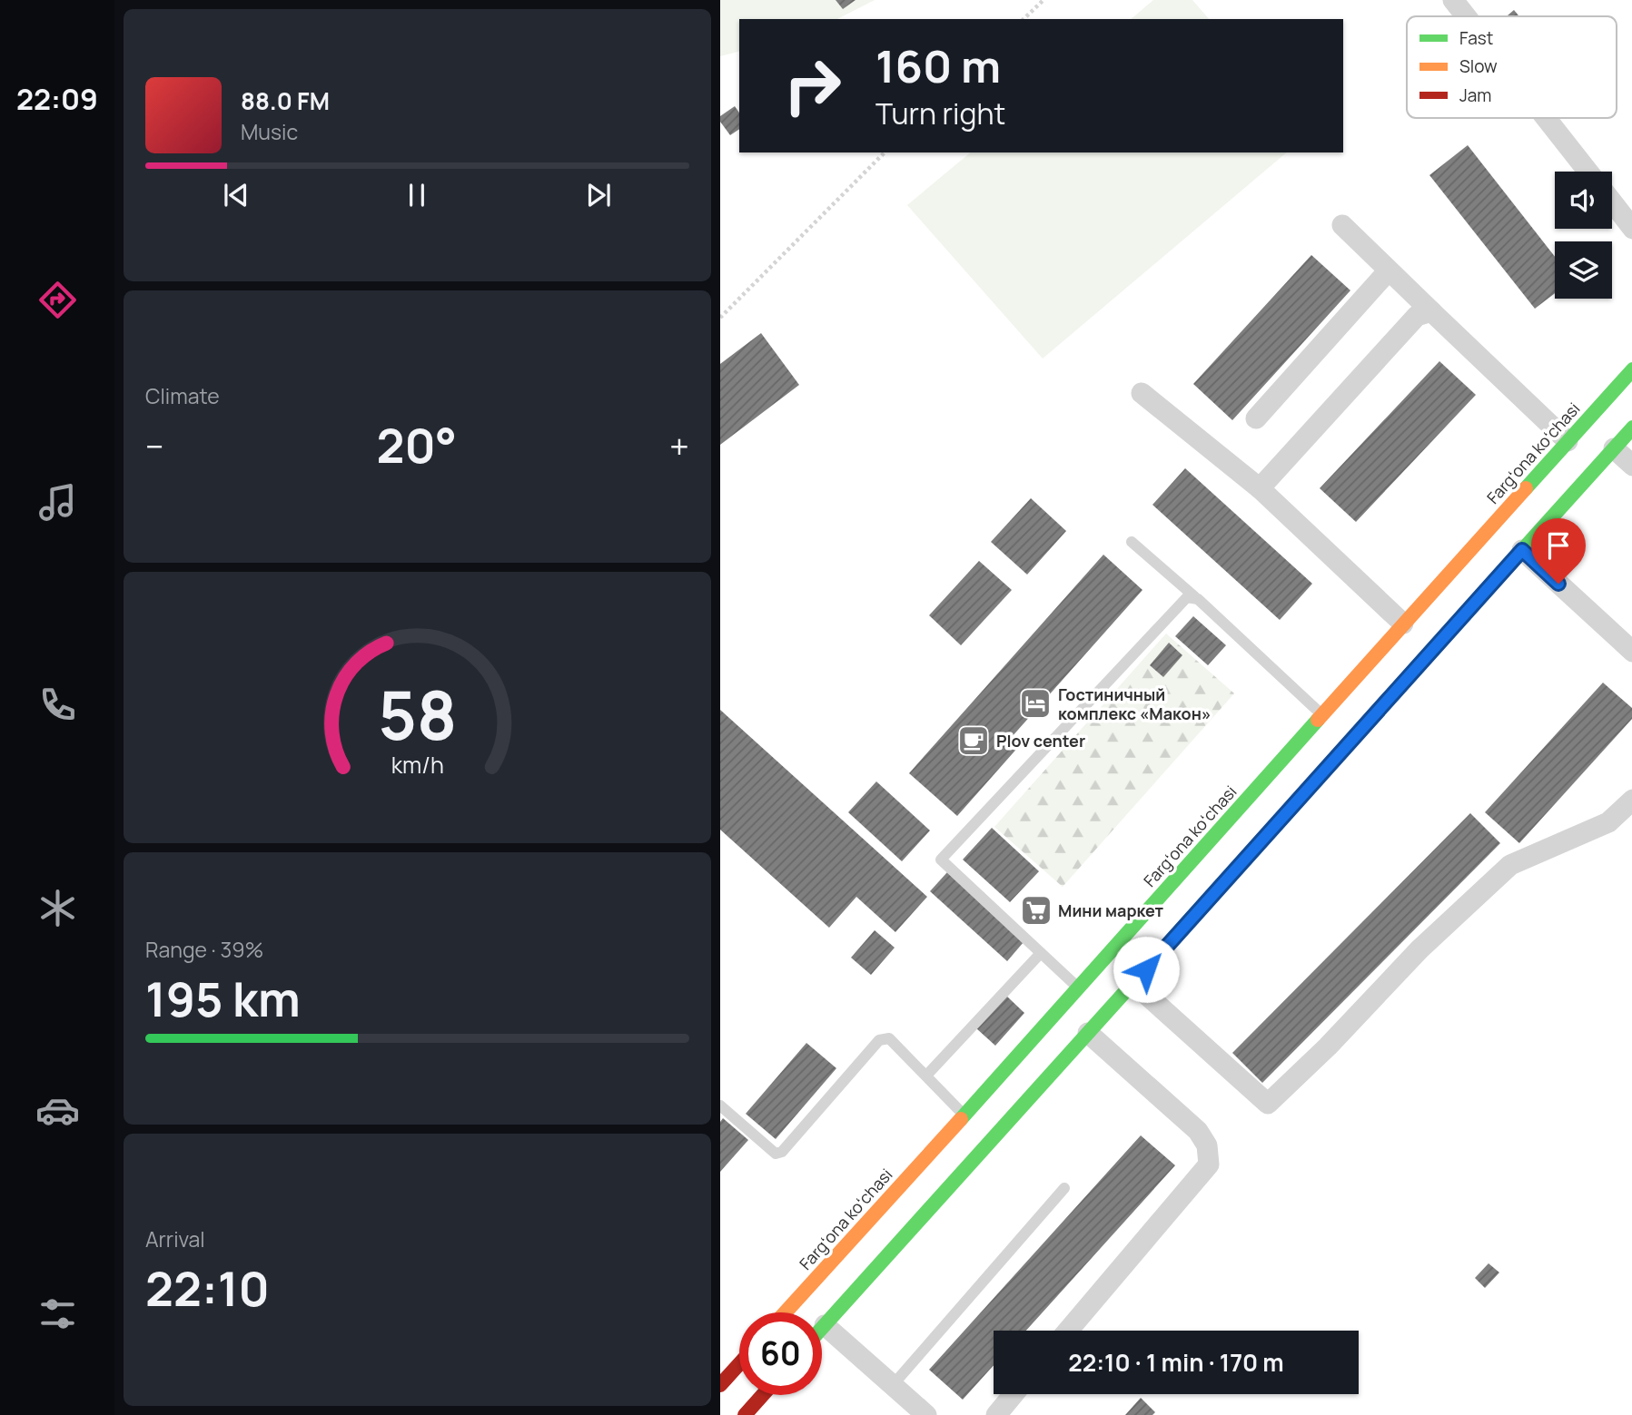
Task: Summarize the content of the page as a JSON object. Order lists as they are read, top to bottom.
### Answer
{
  "streets": {
    "main road": ["Fargʻona koʻchasi"]
  },
  "places": {
    "hotel": ["Гостиничный комплекс «Макон»"],
    "cafe": ["Plov center"],
    "supermarket": ["Мини маркет"]
  },
  "legend": ["Fast", "Slow", "Jam"],
  "page": {
    "tabs": "22:09",
    "turn": ["160 m", "Turn right"],
    "song": ["88.0 FM", "Music"],
    "tile": [
      "Climate",
      ["Range · 39%", "195 km"],
      ["Arrival", "22:10"]
    ],
    "heat": ["−", "20°", "+"],
    "limit": "60",
    "trip": "22:10 · 1 min · 170 m",
    "gauge": ["58", "km/h"]
  }
}
